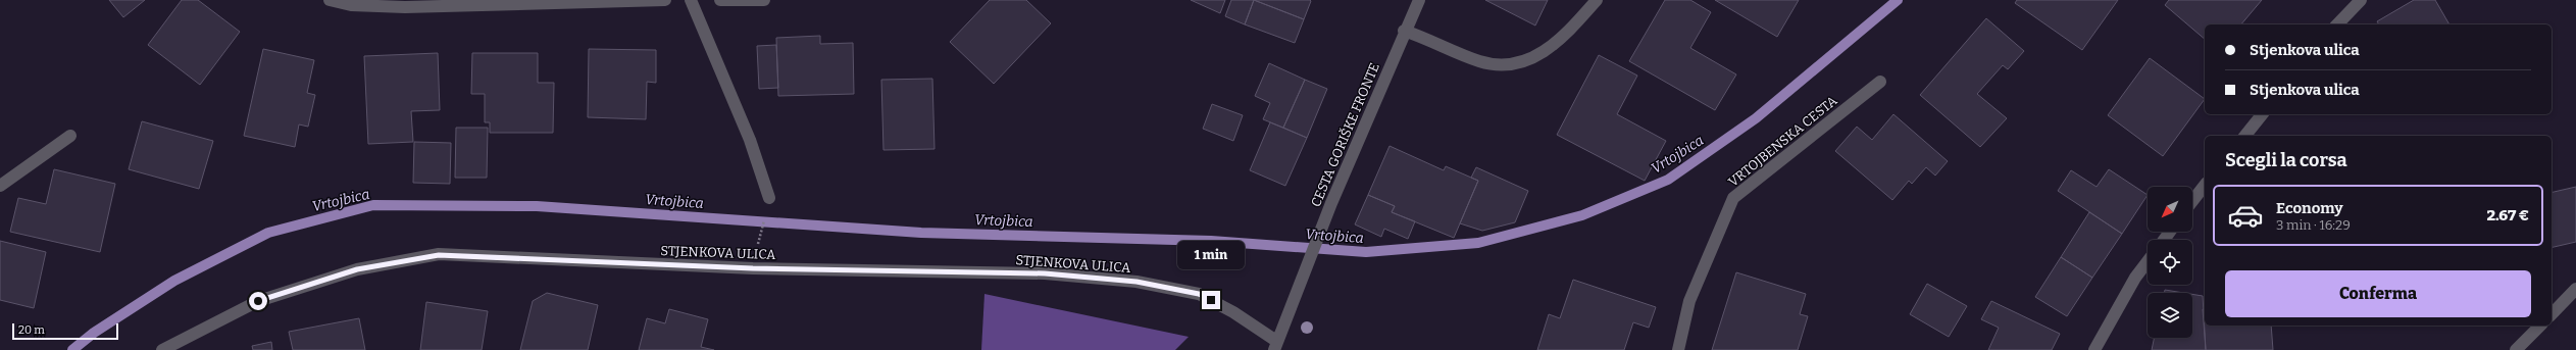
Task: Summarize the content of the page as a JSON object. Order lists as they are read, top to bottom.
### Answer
{
  "streets": {
    "street": ["CESTA GORIŠKE FRONTE", "VRTOJBENSKA CESTA", "STJENKOVA ULICA"]
  },
  "crossings": [
    ["CESTA GORIŠKE FRONTE", "STJENKOVA ULICA"]
  ],
  "water": ["Vrtojbica"],
  "scale_bar": "20 m",
  "north": "bottom left",
  "page": {
    "banner": ["Stjenkova ulica", "Stjenkova ulica"],
    "heading": "Scegli la corsa",
    "list": [
      {
        "name": "Economy",
        "note": "3 min · 16:29",
        "value": "2.67 €"
      }
    ],
    "bubble": "1 min",
    "buttons": "Conferma",
    "scale": "20 m"
  }
}
